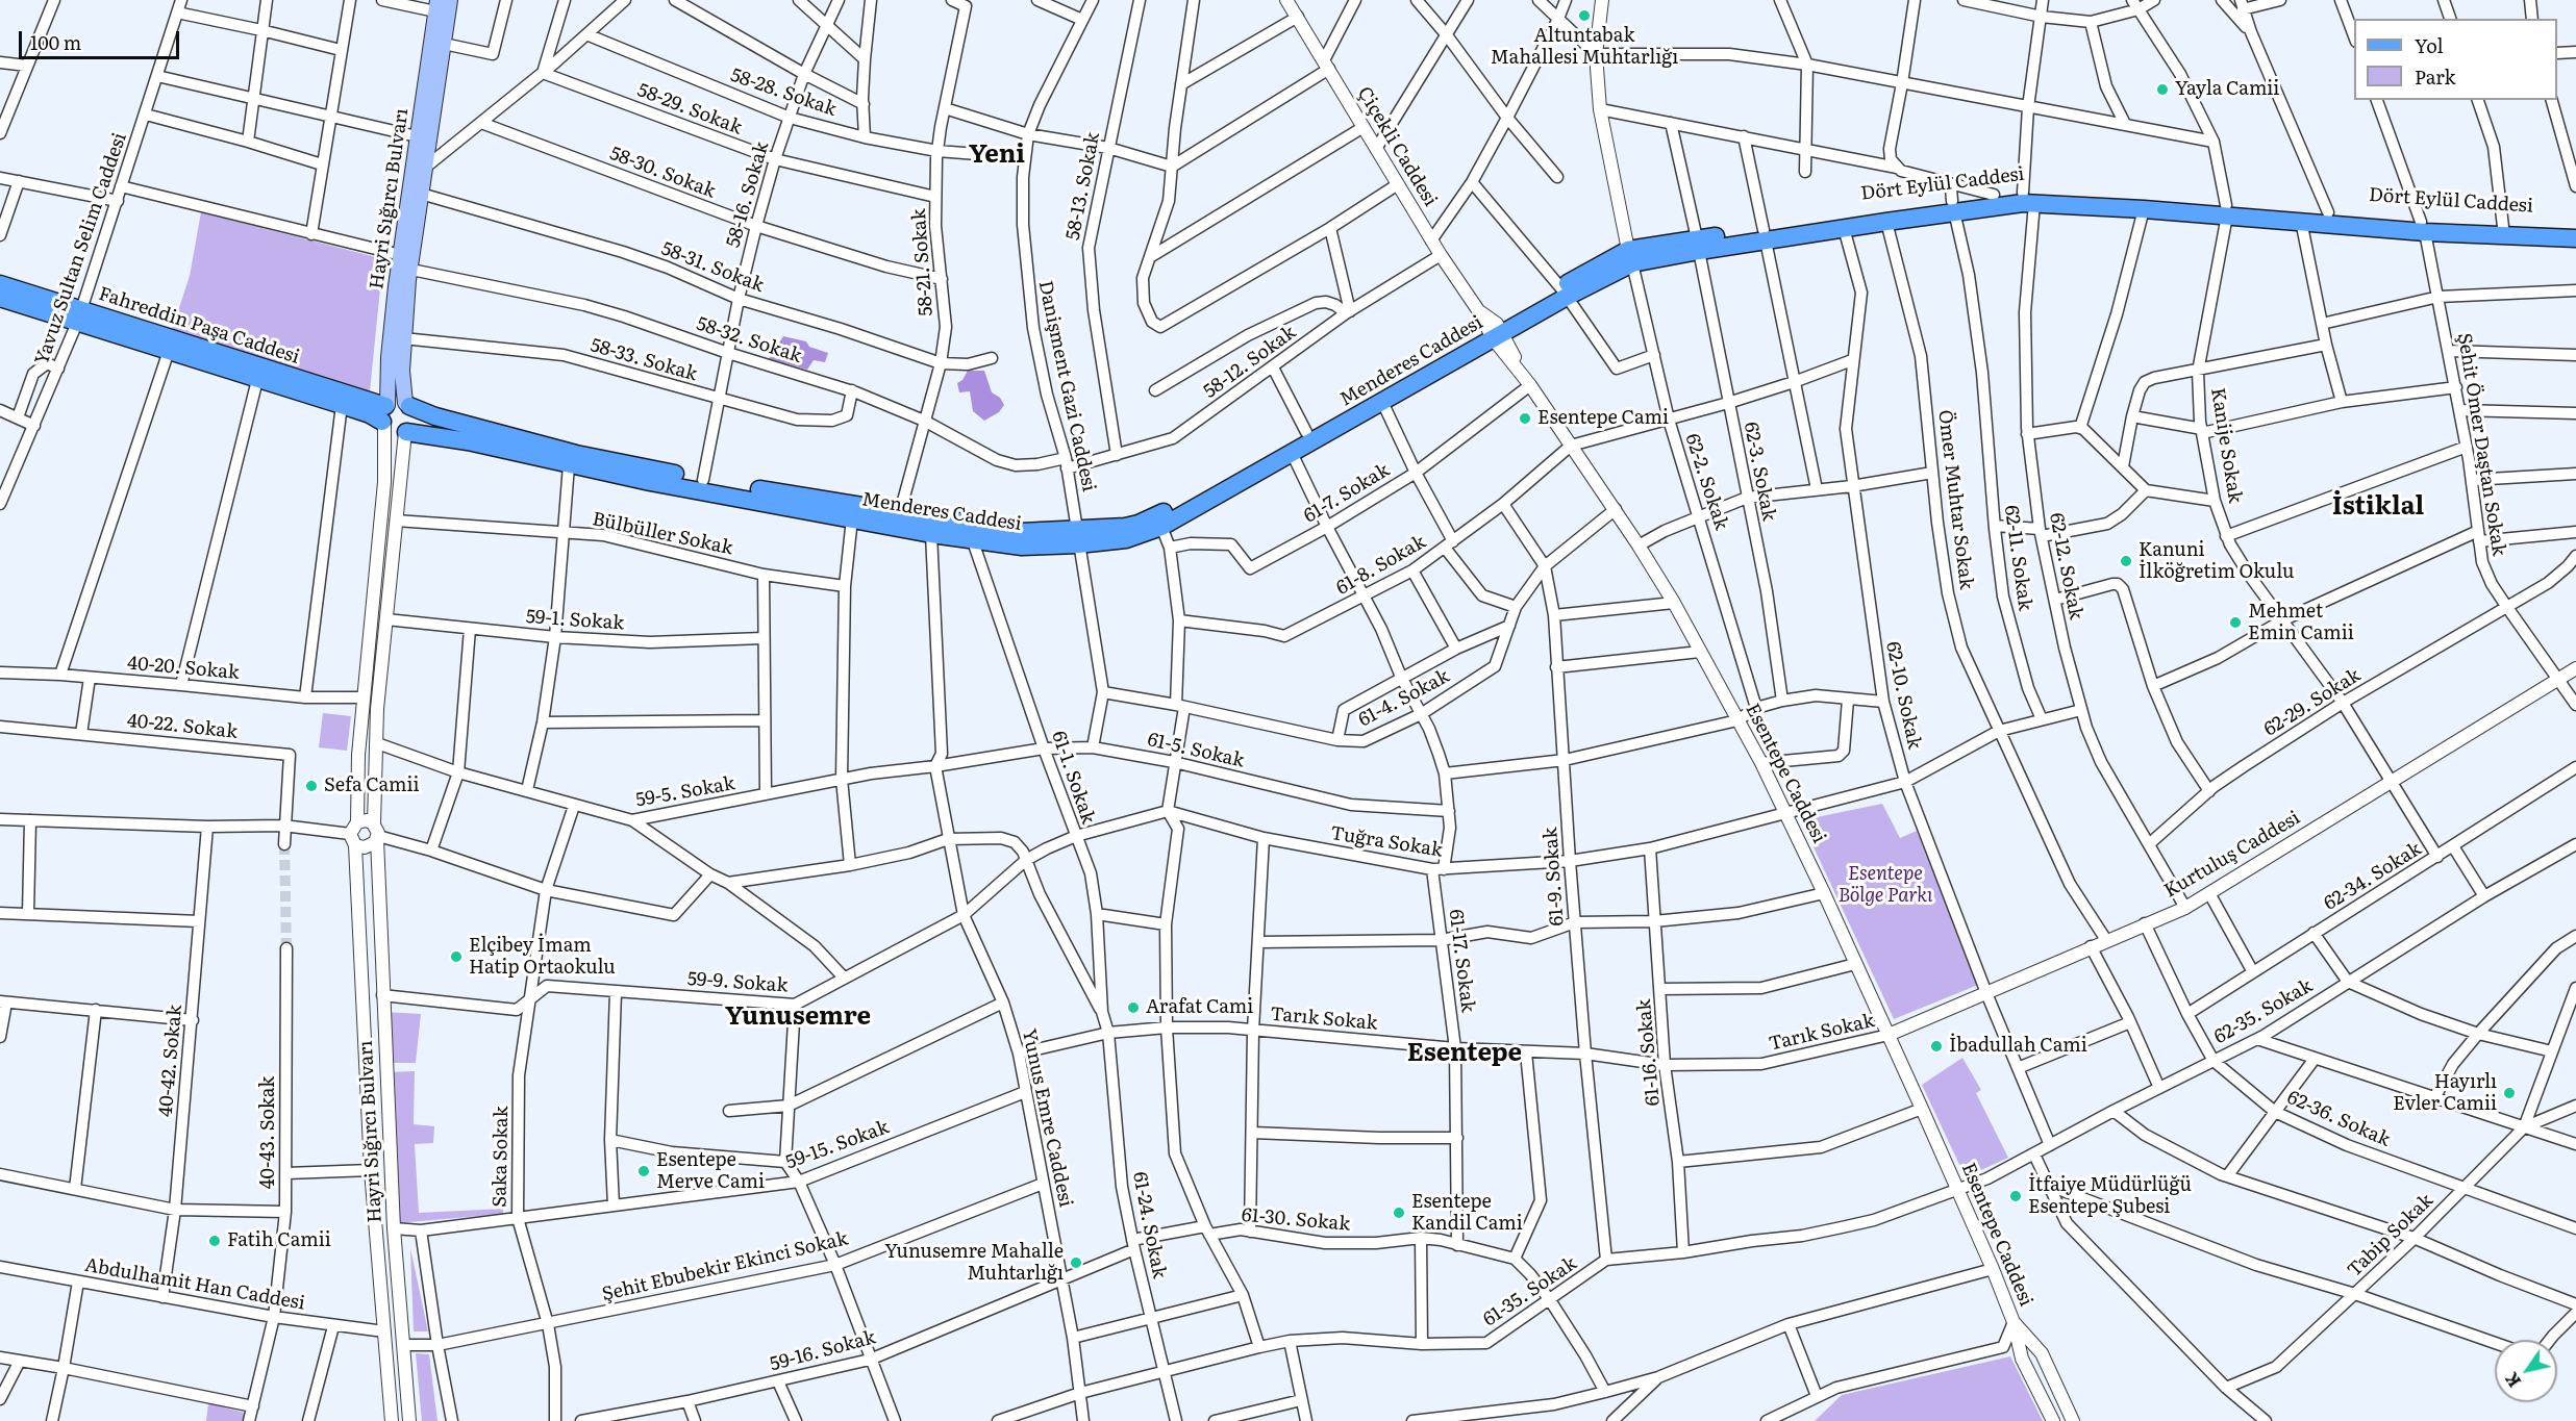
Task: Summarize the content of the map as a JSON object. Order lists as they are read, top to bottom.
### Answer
{
  "streets": {
    "main road": [
      "Dört Eylül Caddesi",
      "Hayri Sığırcı Bulvarı",
      "Fahreddin Paşa Caddesi",
      "Menderes Caddesi"
    ],
    "street": [
      "58-28. Sokak",
      "58-29. Sokak",
      "Çiçekli Caddesi",
      "58-30. Sokak",
      "58-13. Sokak",
      "58-16. Sokak",
      "Yavuz Sultan Selim Caddesi",
      "58-21. Sokak",
      "58-31. Sokak",
      "58-32. Sokak",
      "58-33. Sokak",
      "58-12. Sokak",
      "Danişment Gazi Caddesi",
      "Şehit Ömer Daştan Sokak",
      "Kanije Sokak",
      "62-3. Sokak",
      "62-2. Sokak",
      "61-7. Sokak",
      "Ömer Muhtar Sokak",
      "Bülbüller Sokak",
      "62-11. Sokak",
      "61-8. Sokak",
      "62-12. Sokak",
      "59-1. Sokak",
      "40-20. Sokak",
      "62-10. Sokak",
      "61-4. Sokak",
      "62-29. Sokak",
      "40-22. Sokak",
      "61-5. Sokak",
      "Esentepe Caddesi",
      "61-1. Sokak",
      "59-5. Sokak",
      "Tuğra Sokak",
      "Kurtuluş Caddesi",
      "61-9. Sokak",
      "62-34. Sokak",
      "61-17. Sokak",
      "59-9. Sokak",
      "62-35. Sokak",
      "Tarık Sokak",
      "61-16. Sokak",
      "40-42. Sokak",
      "Yunus Emre Caddesi",
      "62-36. Sokak",
      "40-43. Sokak",
      "59-15. Sokak",
      "Saka Sokak",
      "61-30. Sokak",
      "61-24. Sokak",
      "Tabip Sokak",
      "Şehit Ebubekir Ekinci Sokak",
      "Abdulhamit Han Caddesi",
      "61-35. Sokak",
      "59-16. Sokak"
    ]
  },
  "crossings": [
    ["58-28. Sokak", "58-16. Sokak"],
    ["58-28. Sokak", "58-21. Sokak"],
    ["58-29. Sokak", "58-16. Sokak"],
    ["58-29. Sokak", "58-21. Sokak"],
    ["Çiçekli Caddesi", "58-12. Sokak"],
    ["Çiçekli Caddesi", "Esentepe Caddesi"],
    ["58-30. Sokak", "58-16. Sokak"],
    ["58-30. Sokak", "58-21. Sokak"],
    ["Dört Eylül Caddesi", "Menderes Caddesi"],
    ["Dört Eylül Caddesi", "Şehit Ömer Daştan Sokak"],
    ["Dört Eylül Caddesi", "Kanije Sokak"],
    ["Dört Eylül Caddesi", "62-3. Sokak"],
    ["Dört Eylül Caddesi", "62-2. Sokak"],
    ["Dört Eylül Caddesi", "Ömer Muhtar Sokak"],
    ["Dört Eylül Caddesi", "62-11. Sokak"],
    ["Dört Eylül Caddesi", "62-12. Sokak"],
    ["Dört Eylül Caddesi", "62-10. Sokak"],
    ["Dört Eylül Caddesi", "Esentepe Caddesi"],
    ["58-13. Sokak", "58-12. Sokak"],
    ["58-16. Sokak", "58-31. Sokak"],
    ["58-16. Sokak", "58-32. Sokak"],
    ["58-16. Sokak", "58-33. Sokak"],
    ["58-16. Sokak", "Menderes Caddesi"],
    ["Hayri Sığırcı Bulvarı", "58-31. Sokak"],
    ["Hayri Sığırcı Bulvarı", "Fahreddin Paşa Caddesi"],
    ["Hayri Sığırcı Bulvarı", "58-32. Sokak"],
    ["Hayri Sığırcı Bulvarı", "58-33. Sokak"],
    ["Hayri Sığırcı Bulvarı", "Menderes Caddesi"],
    ["Hayri Sığırcı Bulvarı", "Bülbüller Sokak"],
    ["Hayri Sığırcı Bulvarı", "59-1. Sokak"],
    ["Hayri Sığırcı Bulvarı", "40-20. Sokak"],
    ["Hayri Sığırcı Bulvarı", "59-5. Sokak"],
    ["Hayri Sığırcı Bulvarı", "59-9. Sokak"],
    ["Hayri Sığırcı Bulvarı", "59-15. Sokak"],
    ["Hayri Sığırcı Bulvarı", "Şehit Ebubekir Ekinci Sokak"],
    ["Hayri Sığırcı Bulvarı", "Abdulhamit Han Caddesi"],
    ["Yavuz Sultan Selim Caddesi", "Fahreddin Paşa Caddesi"],
    ["58-21. Sokak", "58-31. Sokak"],
    ["58-21. Sokak", "58-32. Sokak"],
    ["58-21. Sokak", "Menderes Caddesi"],
    ["Fahreddin Paşa Caddesi", "Menderes Caddesi"],
    ["58-32. Sokak", "58-33. Sokak"],
    ["58-32. Sokak", "58-12. Sokak"],
    ["58-32. Sokak", "Danişment Gazi Caddesi"],
    ["Menderes Caddesi", "Danişment Gazi Caddesi"],
    ["Menderes Caddesi", "Esentepe Caddesi"],
    ["Menderes Caddesi", "61-1. Sokak"],
    ["Menderes Caddesi", "61-17. Sokak"],
    ["Menderes Caddesi", "Yunus Emre Caddesi"],
    ["58-12. Sokak", "Danişment Gazi Caddesi"],
    ["Danişment Gazi Caddesi", "61-4. Sokak"],
    ["Şehit Ömer Daştan Sokak", "62-29. Sokak"],
    ["Şehit Ömer Daştan Sokak", "Kurtuluş Caddesi"],
    ["Kanije Sokak", "62-29. Sokak"],
    ["Kanije Sokak", "Kurtuluş Caddesi"],
    ["Kanije Sokak", "62-34. Sokak"],
    ["61-7. Sokak", "Esentepe Caddesi"],
    ["61-7. Sokak", "61-17. Sokak"],
    ["Ömer Muhtar Sokak", "Tuğra Sokak"],
    ["Ömer Muhtar Sokak", "Kurtuluş Caddesi"],
    ["62-11. Sokak", "Tuğra Sokak"],
    ["61-8. Sokak", "Esentepe Caddesi"],
    ["61-8. Sokak", "61-9. Sokak"],
    ["61-8. Sokak", "61-17. Sokak"],
    ["62-12. Sokak", "62-29. Sokak"],
    ["62-12. Sokak", "Tuğra Sokak"],
    ["62-12. Sokak", "Kurtuluş Caddesi"],
    ["62-10. Sokak", "Tuğra Sokak"],
    ["62-10. Sokak", "Kurtuluş Caddesi"],
    ["62-10. Sokak", "62-35. Sokak"],
    ["61-4. Sokak", "Esentepe Caddesi"],
    ["61-4. Sokak", "61-9. Sokak"],
    ["61-4. Sokak", "61-17. Sokak"],
    ["61-5. Sokak", "61-1. Sokak"],
    ["61-5. Sokak", "59-5. Sokak"],
    ["61-5. Sokak", "61-17. Sokak"],
    ["61-5. Sokak", "Yunus Emre Caddesi"],
    ["Esentepe Caddesi", "Tuğra Sokak"],
    ["Esentepe Caddesi", "Kurtuluş Caddesi"],
    ["Esentepe Caddesi", "62-35. Sokak"],
    ["Esentepe Caddesi", "Tarık Sokak"],
    ["Esentepe Caddesi", "61-35. Sokak"],
    ["61-1. Sokak", "59-9. Sokak"],
    ["61-1. Sokak", "Tarık Sokak"],
    ["61-1. Sokak", "61-24. Sokak"],
    ["59-5. Sokak", "Yunus Emre Caddesi"],
    ["59-5. Sokak", "Saka Sokak"],
    ["Tuğra Sokak", "61-9. Sokak"],
    ["Tuğra Sokak", "61-17. Sokak"],
    ["Tuğra Sokak", "59-9. Sokak"],
    ["Tuğra Sokak", "61-16. Sokak"],
    ["Kurtuluş Caddesi", "Tarık Sokak"],
    ["Kurtuluş Caddesi", "62-36. Sokak"],
    ["61-9. Sokak", "Tarık Sokak"],
    ["61-9. Sokak", "61-35. Sokak"],
    ["62-34. Sokak", "62-36. Sokak"],
    ["61-17. Sokak", "Tarık Sokak"],
    ["61-17. Sokak", "61-30. Sokak"],
    ["59-9. Sokak", "Yunus Emre Caddesi"],
    ["59-9. Sokak", "Saka Sokak"],
    ["62-35. Sokak", "62-36. Sokak"],
    ["62-35. Sokak", "61-35. Sokak"],
    ["Tarık Sokak", "61-16. Sokak"],
    ["Tarık Sokak", "Yunus Emre Caddesi"],
    ["Tarık Sokak", "61-24. Sokak"],
    ["61-16. Sokak", "61-35. Sokak"],
    ["40-42. Sokak", "Abdulhamit Han Caddesi"],
    ["Yunus Emre Caddesi", "59-15. Sokak"],
    ["Yunus Emre Caddesi", "61-30. Sokak"],
    ["Yunus Emre Caddesi", "Şehit Ebubekir Ekinci Sokak"],
    ["Yunus Emre Caddesi", "61-35. Sokak"],
    ["Yunus Emre Caddesi", "59-16. Sokak"],
    ["62-36. Sokak", "Tabip Sokak"],
    ["40-43. Sokak", "Abdulhamit Han Caddesi"],
    ["59-15. Sokak", "Saka Sokak"],
    ["Saka Sokak", "Şehit Ebubekir Ekinci Sokak"],
    ["61-30. Sokak", "61-24. Sokak"],
    ["61-30. Sokak", "59-16. Sokak"],
    ["61-24. Sokak", "61-35. Sokak"]
  ],
  "districts": [
    "Yeni",
    "İstiklal",
    "Yunusemre",
    "Esentepe"
  ],
  "parks": ["Esentepe Bölge Parkı"],
  "places": [
    "Altuntabak Mahallesi Muhtarlığı",
    "Yayla Camii",
    "Esentepe Cami",
    "Kanuni İlköğretim Okulu",
    "Mehmet Emin Camii",
    "Sefa Camii",
    "Elçibey İmam Hatip Ortaokulu",
    "Arafat Cami",
    "İbadullah Cami",
    "Hayırlı Evler Camii",
    "Esentepe Merve Cami",
    "İtfaiye Müdürlüğü Esentepe Şubesi",
    "Esentepe Kandil Cami",
    "Fatih Camii",
    "Yunusemre Mahalle Muhtarlığı"
  ],
  "legend": ["Yol", "Park"],
  "scale_bar": "100 m",
  "north": "bottom left"
}
